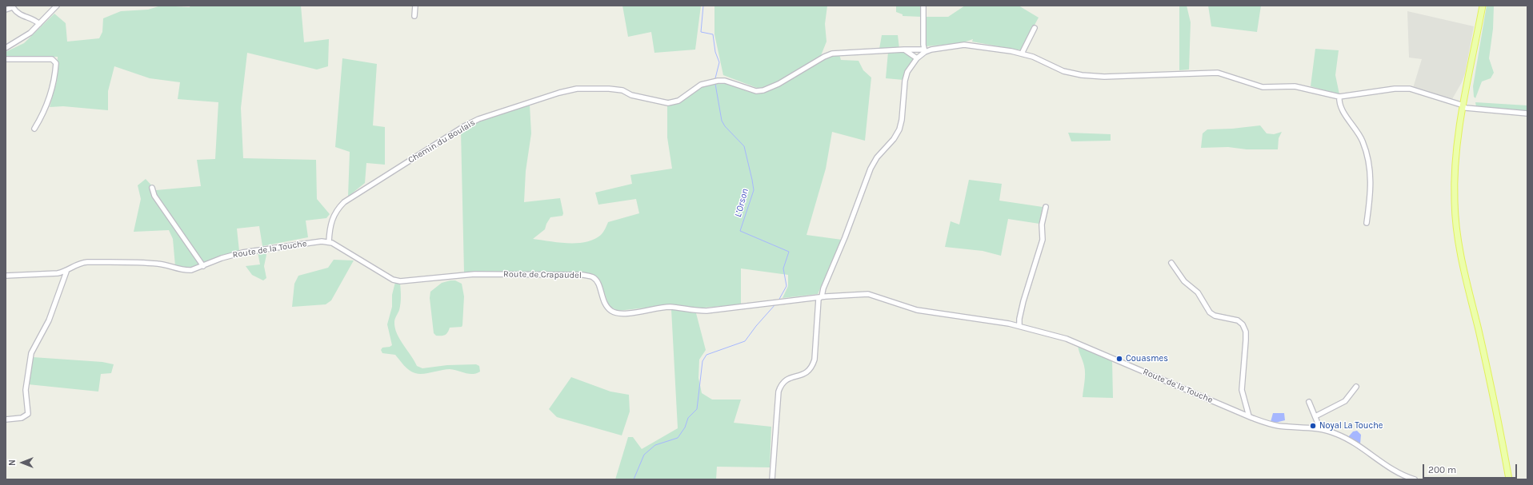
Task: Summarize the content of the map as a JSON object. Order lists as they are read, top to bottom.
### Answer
{
  "streets": {
    "street": ["Chemin du Boulais", "Route de la Touche", "Route de Crapaudel"]
  },
  "crossings": [
    ["Chemin du Boulais", "Route de la Touche"],
    ["Chemin du Boulais", "Route de Crapaudel"],
    ["Route de la Touche", "Route de Crapaudel"]
  ],
  "water": ["L’Orson"],
  "places": ["Couasmes", "Noyal La Touche"],
  "scale_bar": "200 m",
  "north": "left"
}
